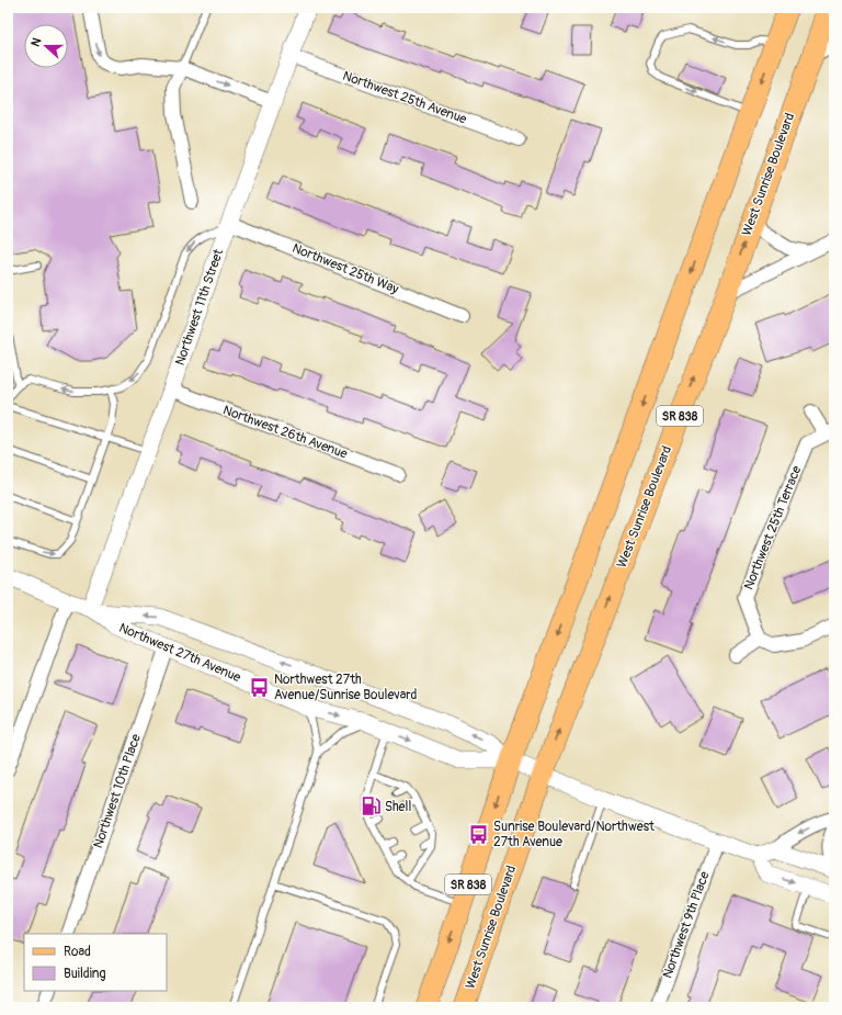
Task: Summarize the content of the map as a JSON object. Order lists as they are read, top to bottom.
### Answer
{
  "streets": {
    "main road": ["West Sunrise Boulevard", "SR 838"],
    "street": [
      "Northwest 25th Avenue",
      "Northwest 25th Way",
      "Northwest 11th Street",
      "Northwest 26th Avenue",
      "Northwest 25th Terrace",
      "Northwest 27th Avenue",
      "Northwest 10th Place",
      "Northwest 9th Place"
    ]
  },
  "crossings": [
    ["Northwest 25th Avenue", "Northwest 11th Street"],
    ["West Sunrise Boulevard", "Northwest 27th Avenue"],
    ["Northwest 25th Way", "Northwest 11th Street"],
    ["Northwest 11th Street", "Northwest 26th Avenue"],
    ["Northwest 11th Street", "Northwest 27th Avenue"],
    ["SR 838", "Northwest 27th Avenue"],
    ["Northwest 27th Avenue", "Northwest 10th Place"],
    ["Northwest 27th Avenue", "Northwest 9th Place"]
  ],
  "places": {
    "bus stop": ["Northwest 27th Avenue/Sunrise Boulevard", "Sunrise Boulevard/Northwest 27th Avenue"],
    "fuel station": ["Shell"]
  },
  "legend": ["Road", "Building"],
  "north": "left"
}
